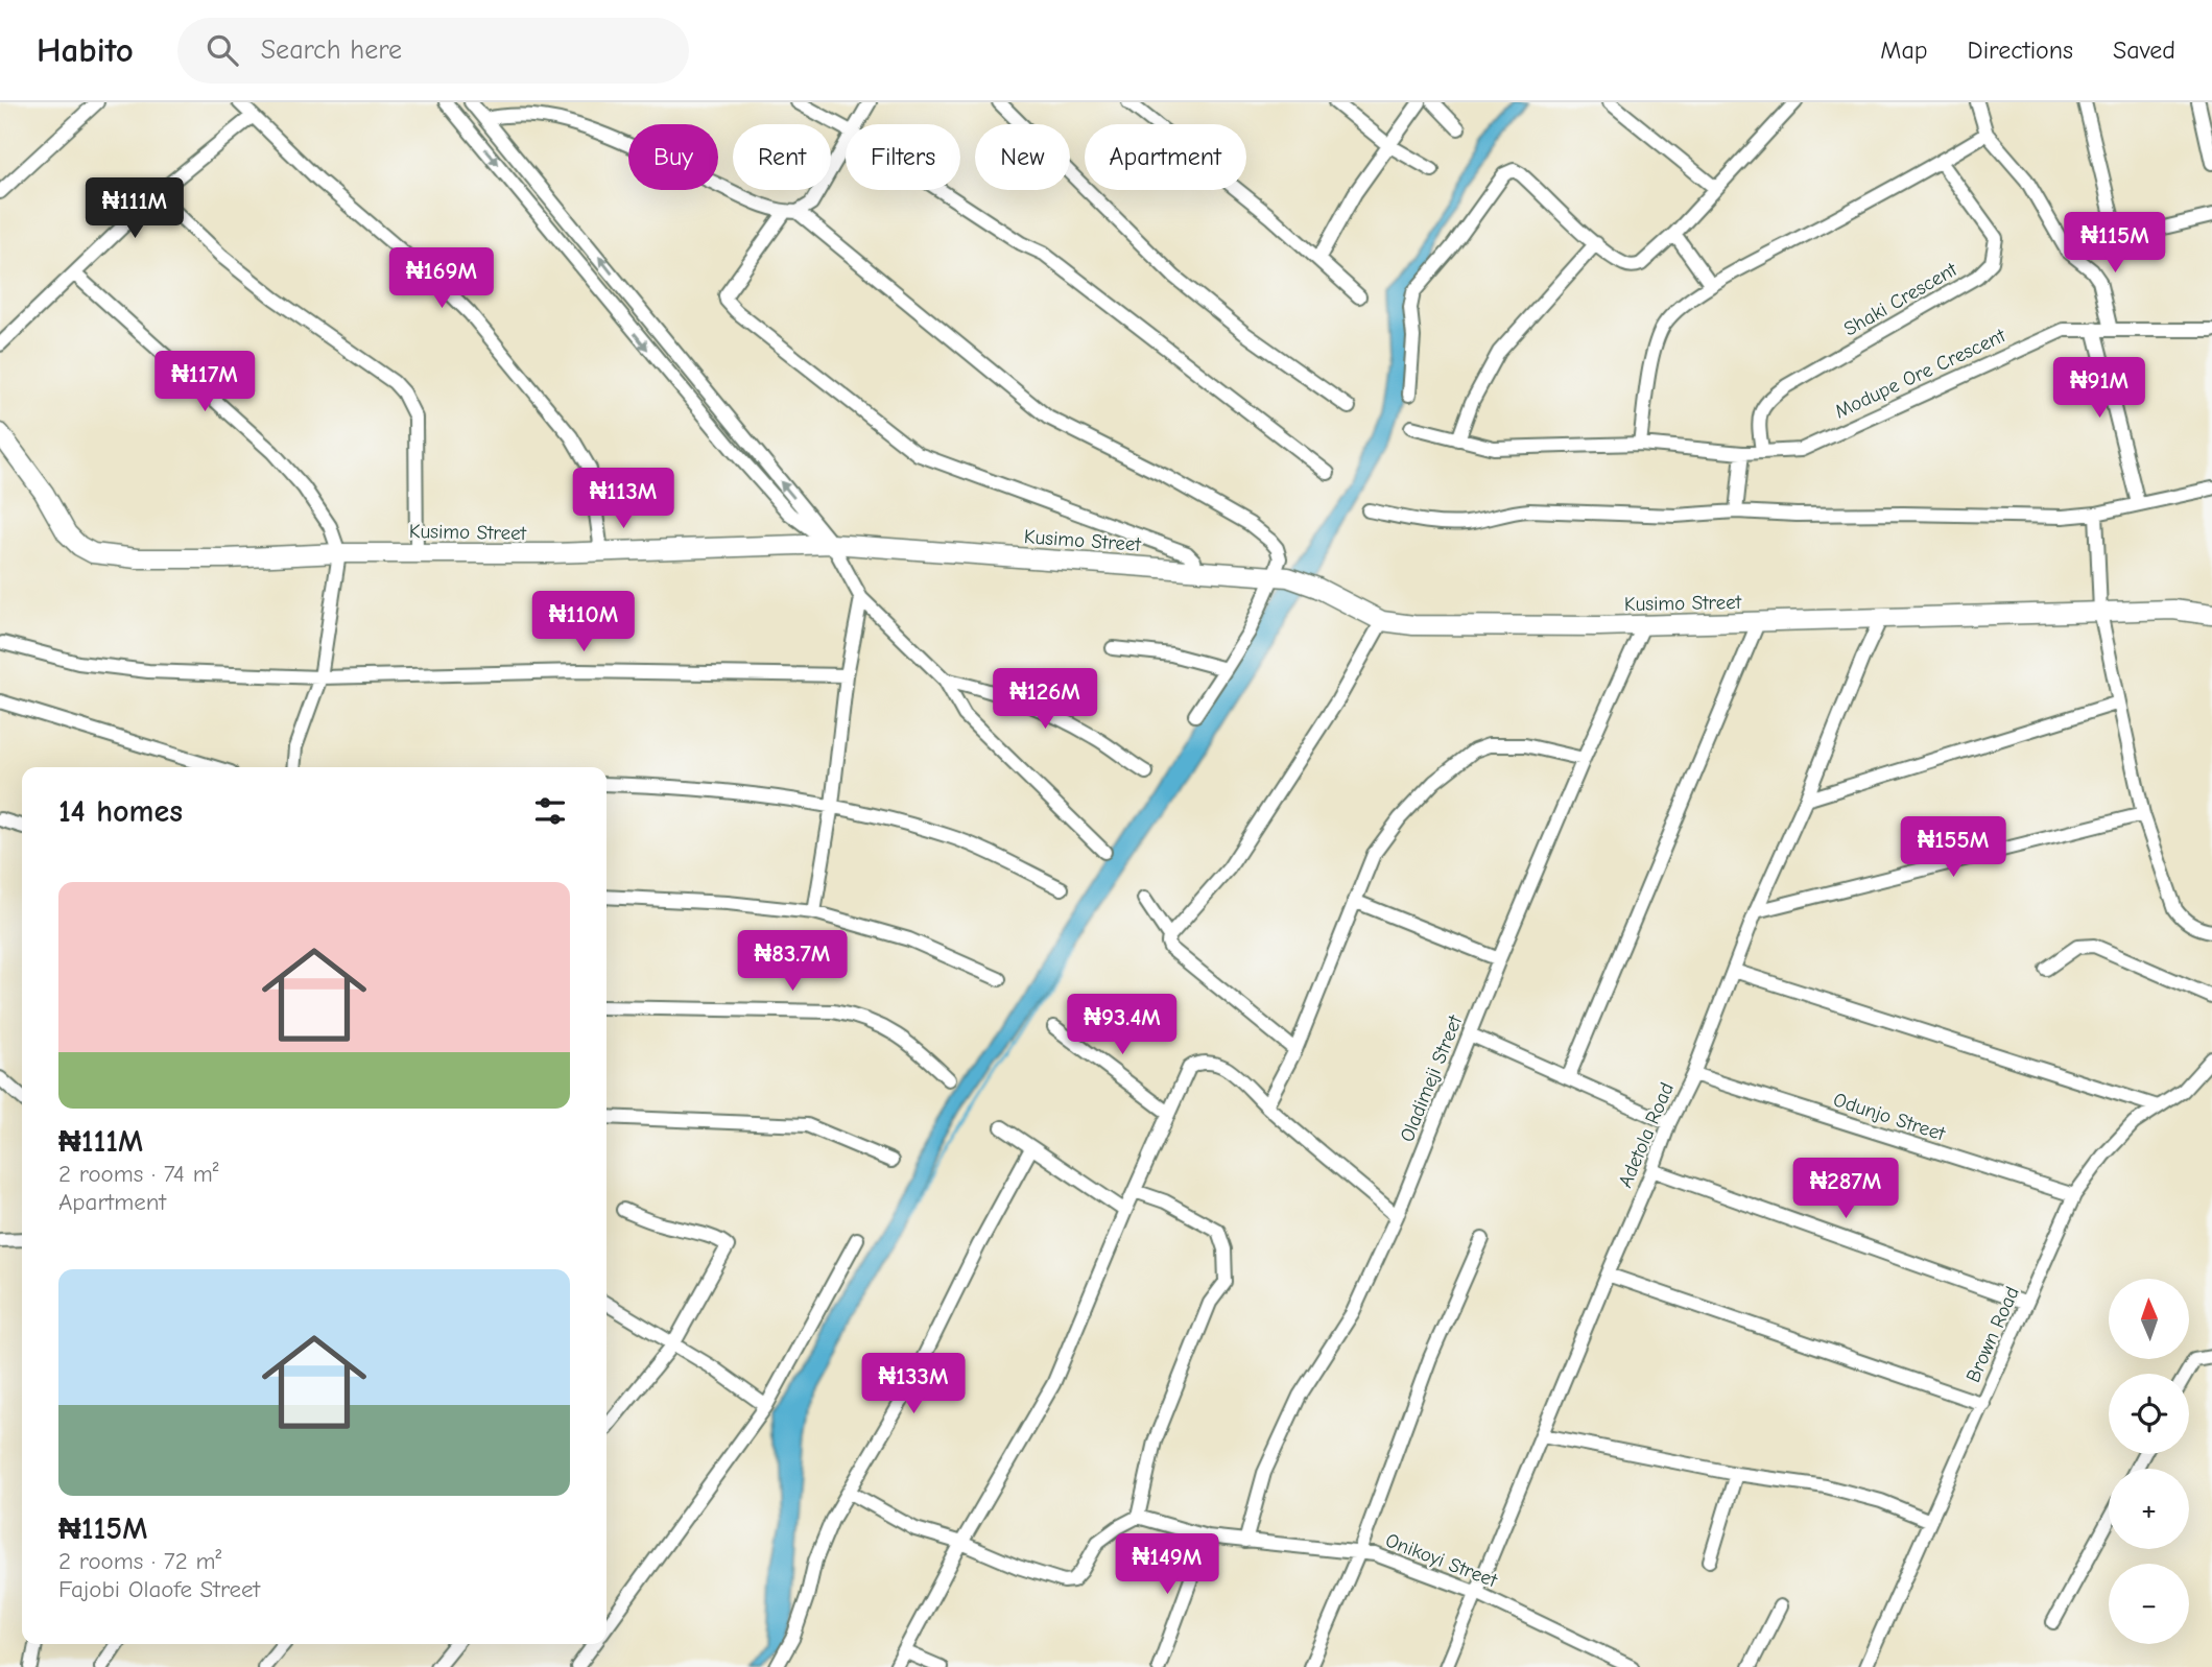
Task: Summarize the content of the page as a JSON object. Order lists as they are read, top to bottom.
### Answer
{
  "streets": {
    "street": [
      "Shaki Crescent",
      "Modupe Ore Crescent",
      "Kusimo Street",
      "Oladimeji Street",
      "Odunjo Street",
      "Adetola Road",
      "Brown Road",
      "Onikoyi Street"
    ]
  },
  "crossings": [
    ["Shaki Crescent", "Modupe Ore Crescent"],
    ["Kusimo Street", "Oladimeji Street"],
    ["Kusimo Street", "Adetola Road"],
    ["Oladimeji Street", "Onikoyi Street"],
    ["Odunjo Street", "Adetola Road"],
    ["Odunjo Street", "Brown Road"],
    ["Adetola Road", "Onikoyi Street"]
  ],
  "north": "top",
  "page": {
    "header": "Habito",
    "search": "Search here",
    "nav": ["Map", "Directions", "Saved"],
    "chip": [
      "Buy",
      "Rent",
      "Filters",
      "New",
      "Apartment"
    ],
    "price": [
      "₦111M",
      "₦115M",
      "₦169M",
      "₦117M",
      "₦91M",
      "₦113M",
      "₦110M",
      "₦126M",
      "₦155M",
      "₦83.7M",
      "₦93.4M",
      "₦287M",
      "₦133M",
      "₦149M"
    ],
    "heading": "14 homes",
    "list": [
      {
        "name": "₦111M",
        "note": "2 rooms · 74 m² · Apartment"
      },
      {
        "name": "₦115M",
        "note": "2 rooms · 72 m² · Fajobi Olaofe Street"
      }
    ],
    "map_buttons": ["+", "−"]
  }
}
